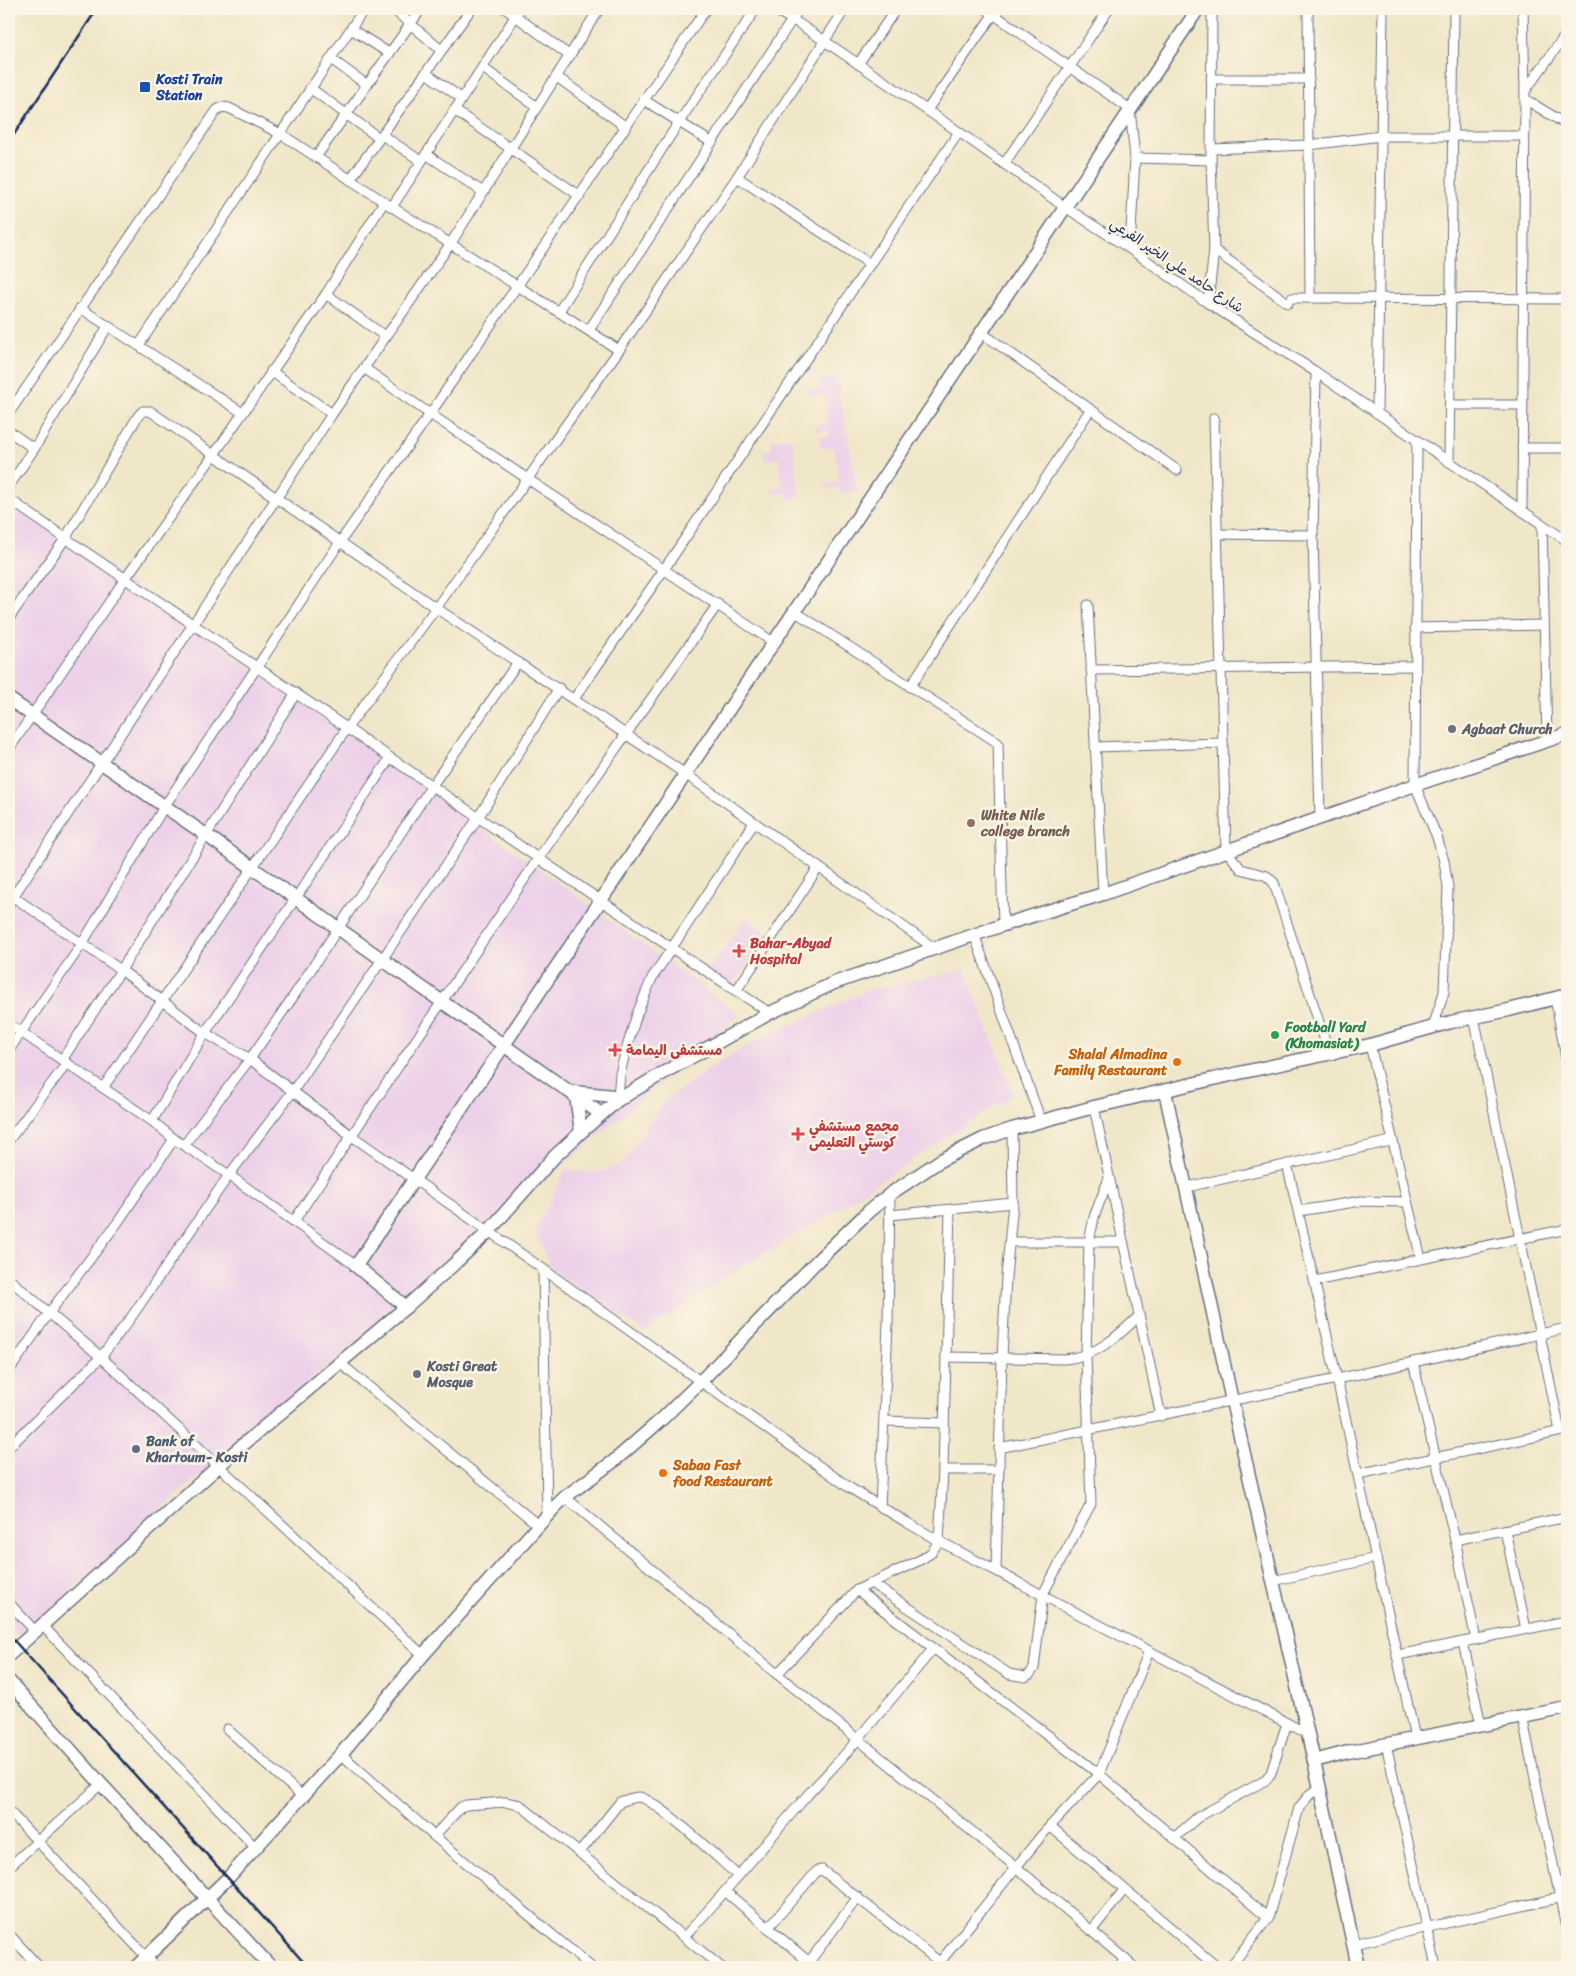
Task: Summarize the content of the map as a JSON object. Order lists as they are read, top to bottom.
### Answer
{
  "streets": {
    "street": ["شارع حامد علي الخير الفرعي"]
  },
  "places": {
    "transit": ["Kosti Train Station"],
    "other": [
      "Agbaat Church",
      "White Nile college branch",
      "Football Yard (Khomasiat)",
      "Shalal Almadina Family Restaurant",
      "Kosti Great Mosque",
      "Bank of Khartoum- Kosti",
      "Sabaa Fast food Restaurant"
    ],
    "health": ["Bahar-Abyad Hospital", "مستشفى اليمامة", "مجمع مستشفي كوستي التعليمى"]
  }
}
